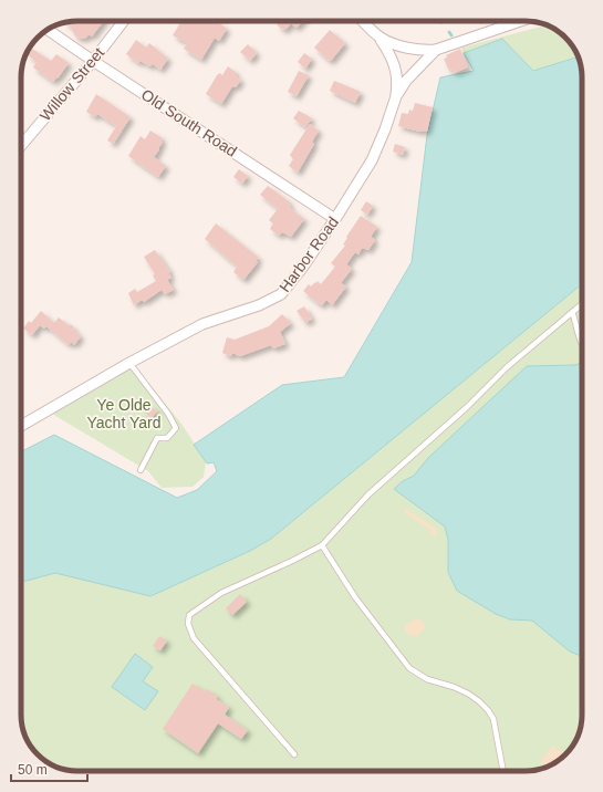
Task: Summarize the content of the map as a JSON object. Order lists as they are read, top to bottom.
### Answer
{
  "streets": {
    "street": ["Willow Street", "Old South Road", "Harbor Road"]
  },
  "crossings": [
    ["Willow Street", "Old South Road"],
    ["Old South Road", "Harbor Road"]
  ],
  "parks": ["Ye Olde Yacht Yard"],
  "scale_bar": "50 m"
}
